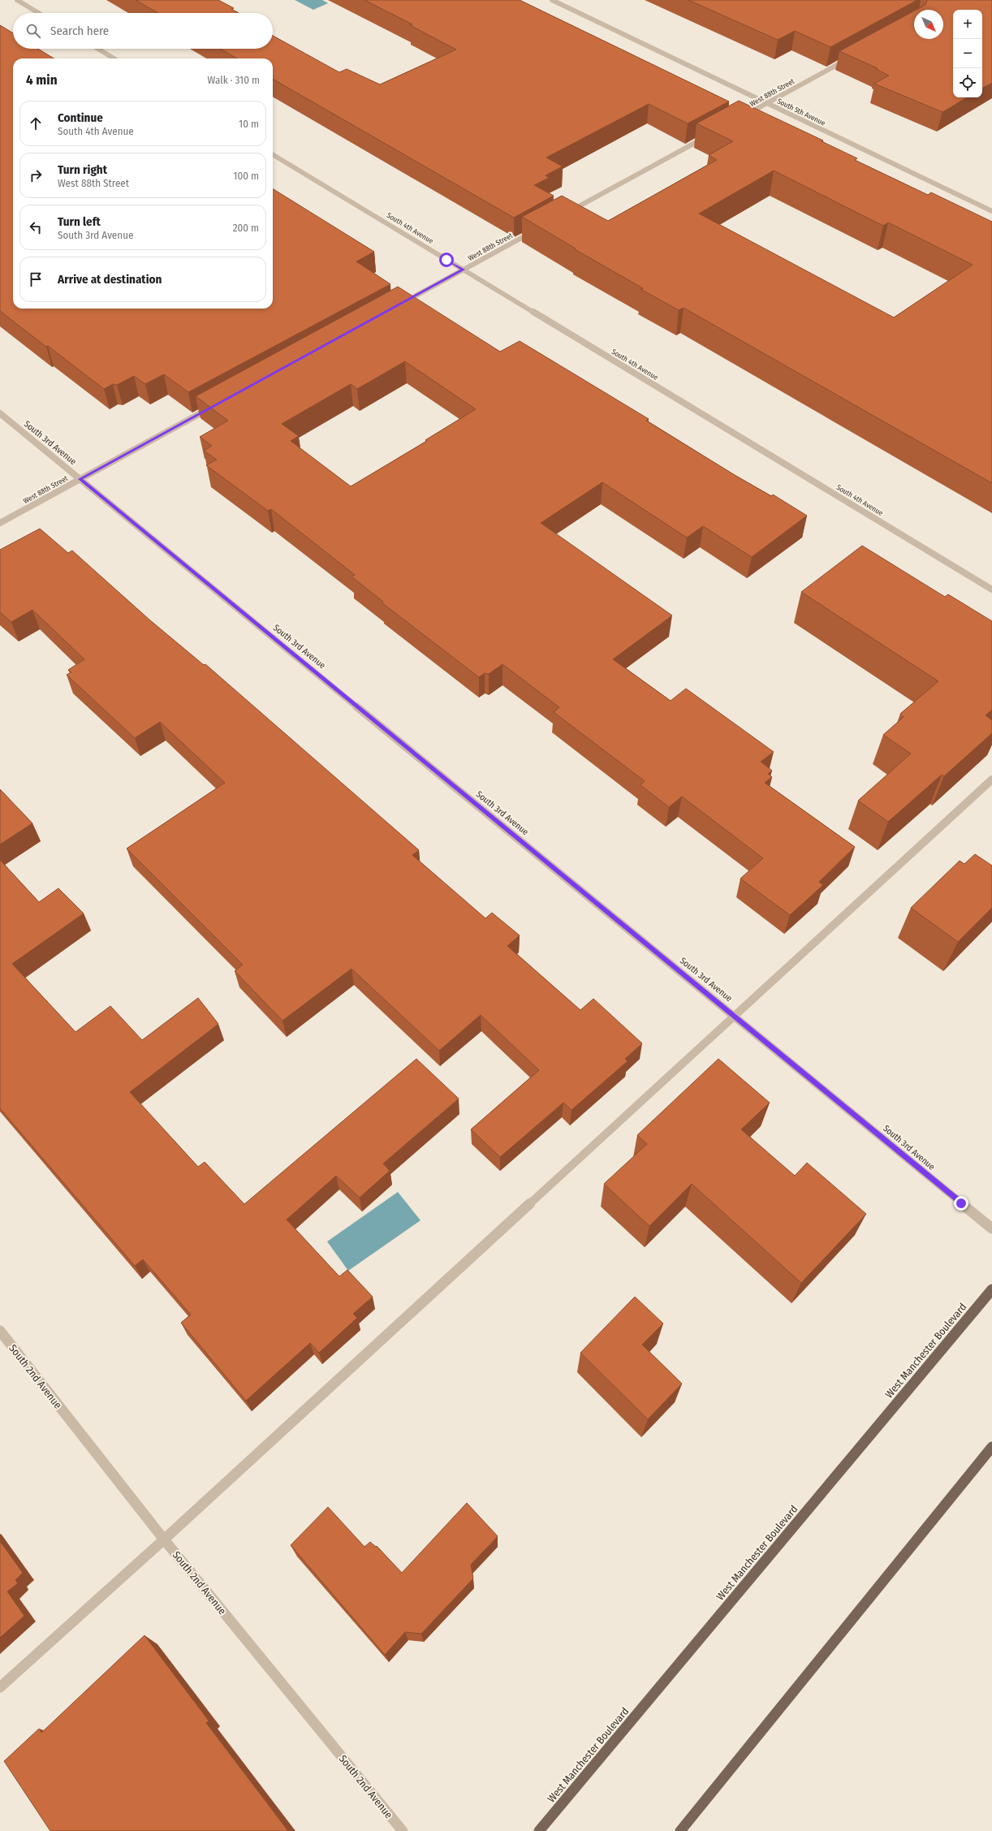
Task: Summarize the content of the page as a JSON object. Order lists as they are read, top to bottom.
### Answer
{
  "streets": {
    "main road": ["West Manchester Boulevard"],
    "street": [
      "West 88th Street",
      "South 5th Avenue",
      "South 4th Avenue",
      "South 3rd Avenue",
      "South 2nd Avenue"
    ]
  },
  "crossings": [
    ["West 88th Street", "South 5th Avenue"],
    ["West 88th Street", "South 4th Avenue"],
    ["West 88th Street", "South 3rd Avenue"]
  ],
  "north": "bottom right",
  "page": {
    "map_buttons": ["+", "−"],
    "search": "Search here",
    "heading": ["4 min", "Walk · 310 m"],
    "list": [
      ["Continue", "South 4th Avenue", "10 m"],
      ["Turn right", "West 88th Street", "100 m"],
      ["Turn left", "South 3rd Avenue", "200 m"],
      "Arrive at destination"
    ]
  }
}
